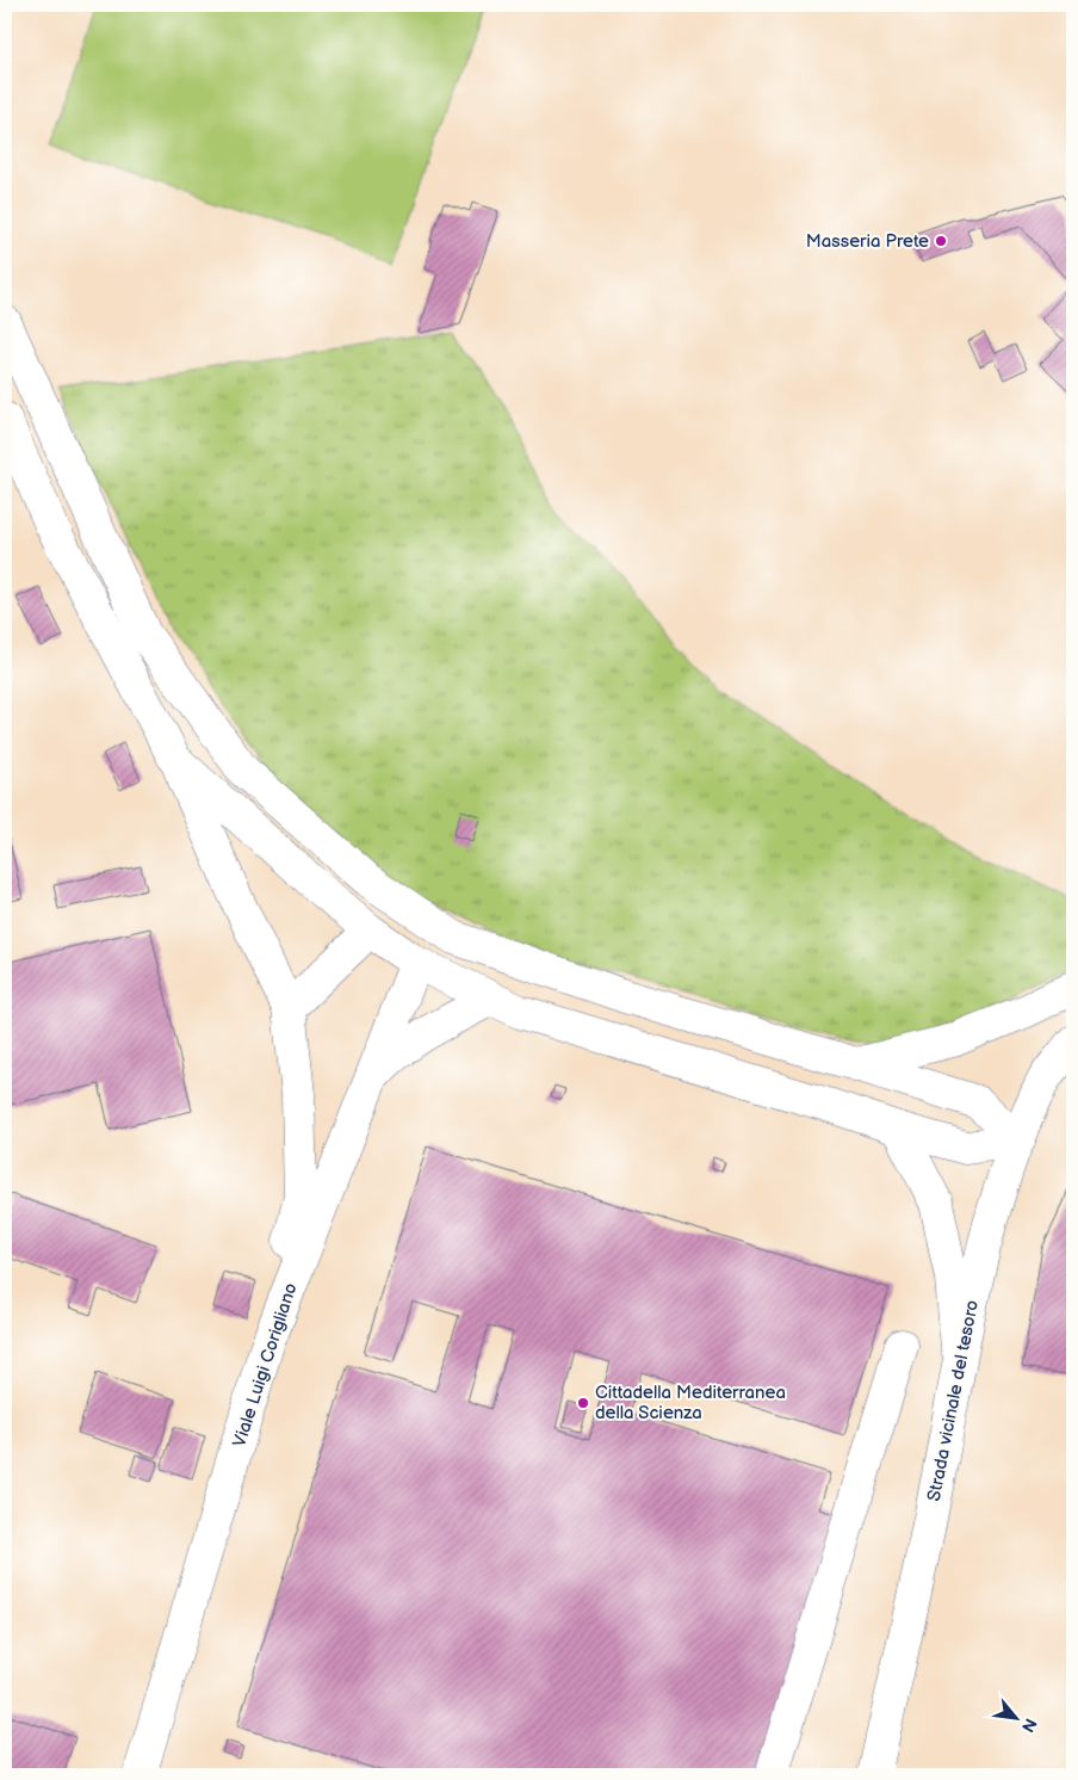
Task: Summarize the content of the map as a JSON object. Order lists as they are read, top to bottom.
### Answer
{
  "streets": {
    "street": ["Viale Luigi Corigliano", "Strada vicinale del tesoro"]
  },
  "places": ["Masseria Prete", "Cittadella Mediterranea della Scienza"],
  "north": "bottom right"
}
